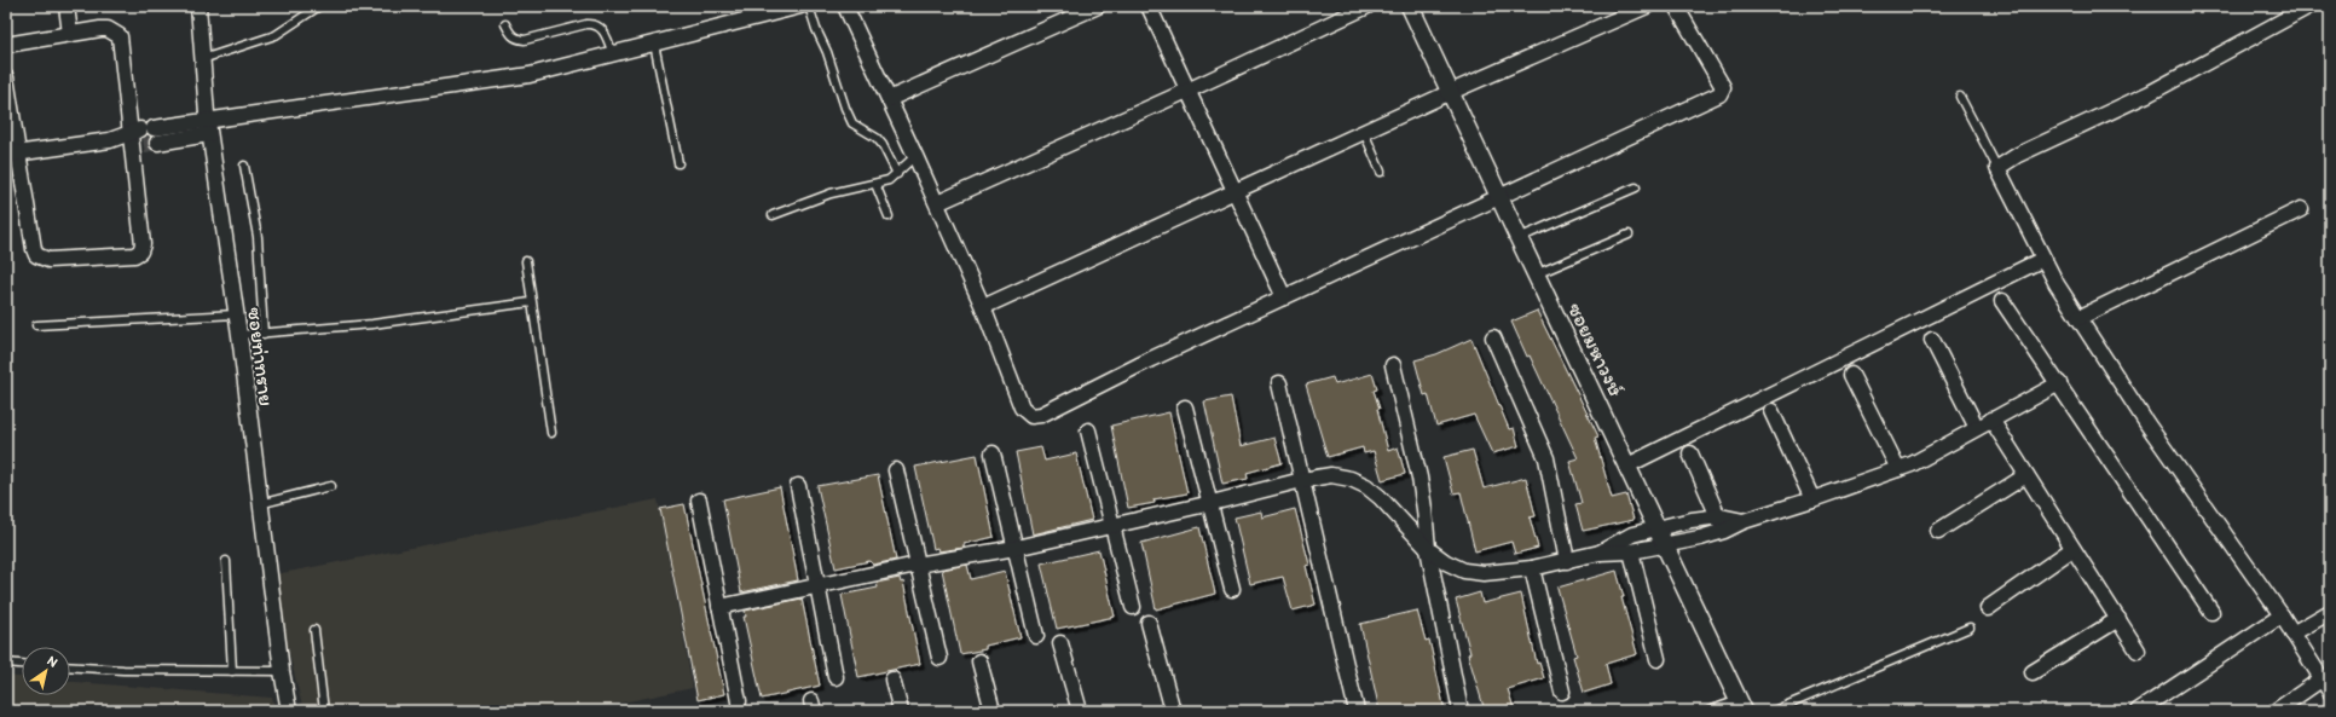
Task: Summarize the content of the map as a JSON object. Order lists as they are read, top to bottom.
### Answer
{
  "streets": {
    "street": ["ซอยมหาวงษ์", "ซอยท่าทราย"]
  },
  "north": "top right"
}
